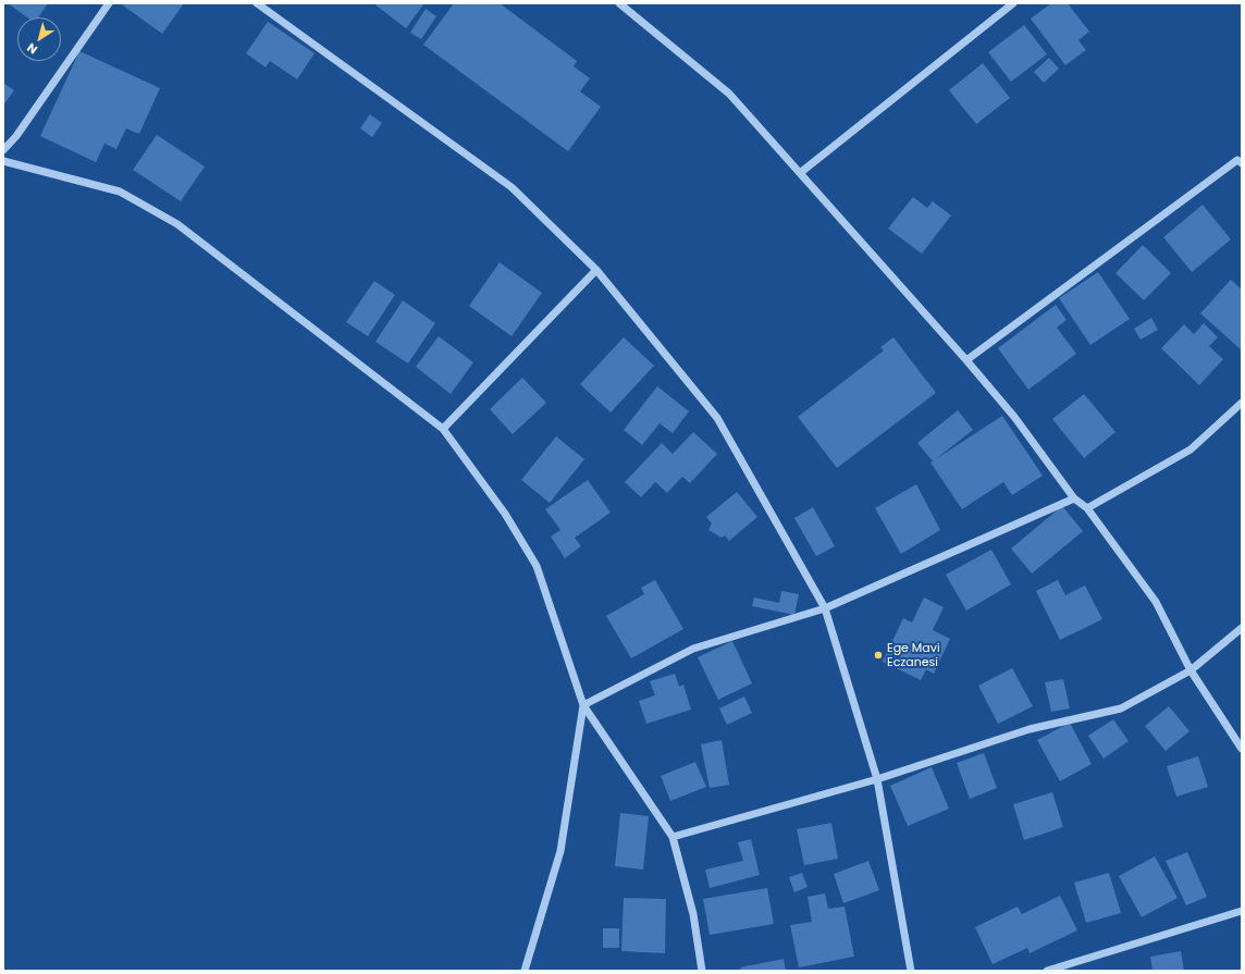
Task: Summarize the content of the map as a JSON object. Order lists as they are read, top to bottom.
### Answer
{
  "places": ["Ege Mavi Eczanesi"],
  "north": "bottom left"
}
